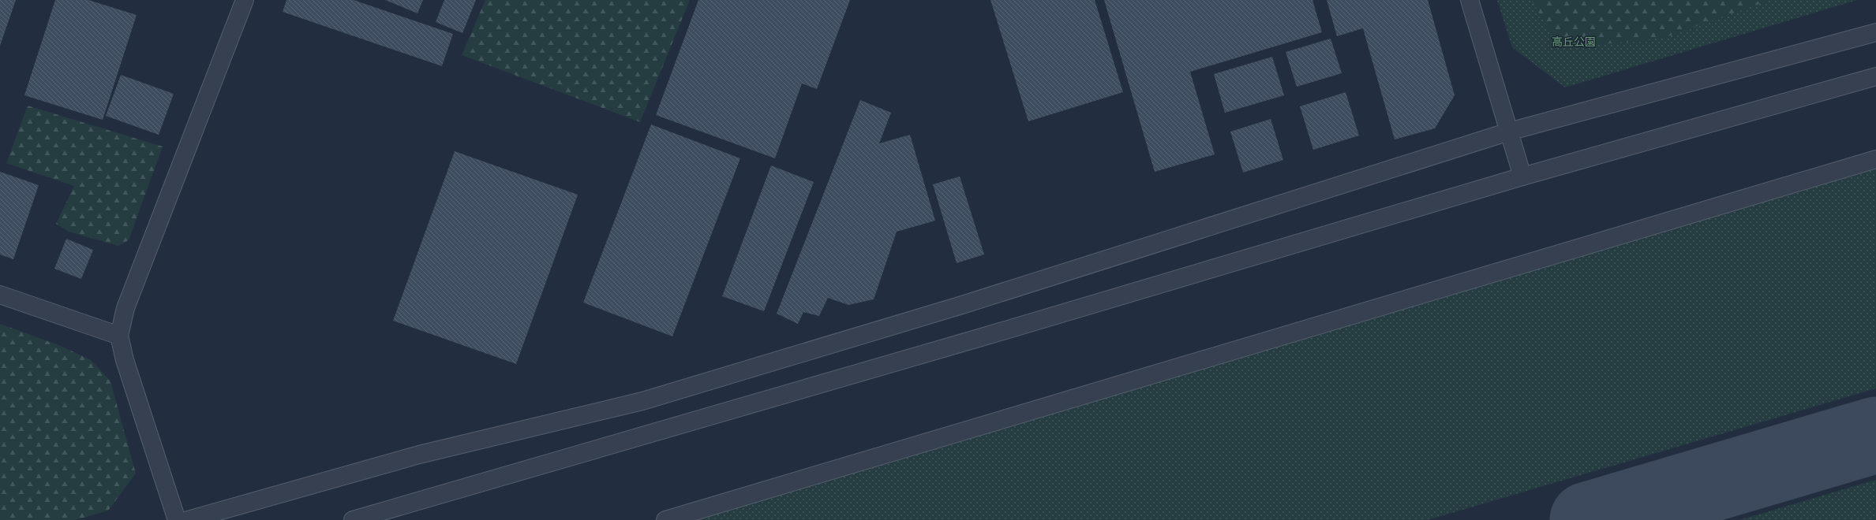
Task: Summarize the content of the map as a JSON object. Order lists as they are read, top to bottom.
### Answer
{
  "parks": ["高丘公園"]
}
